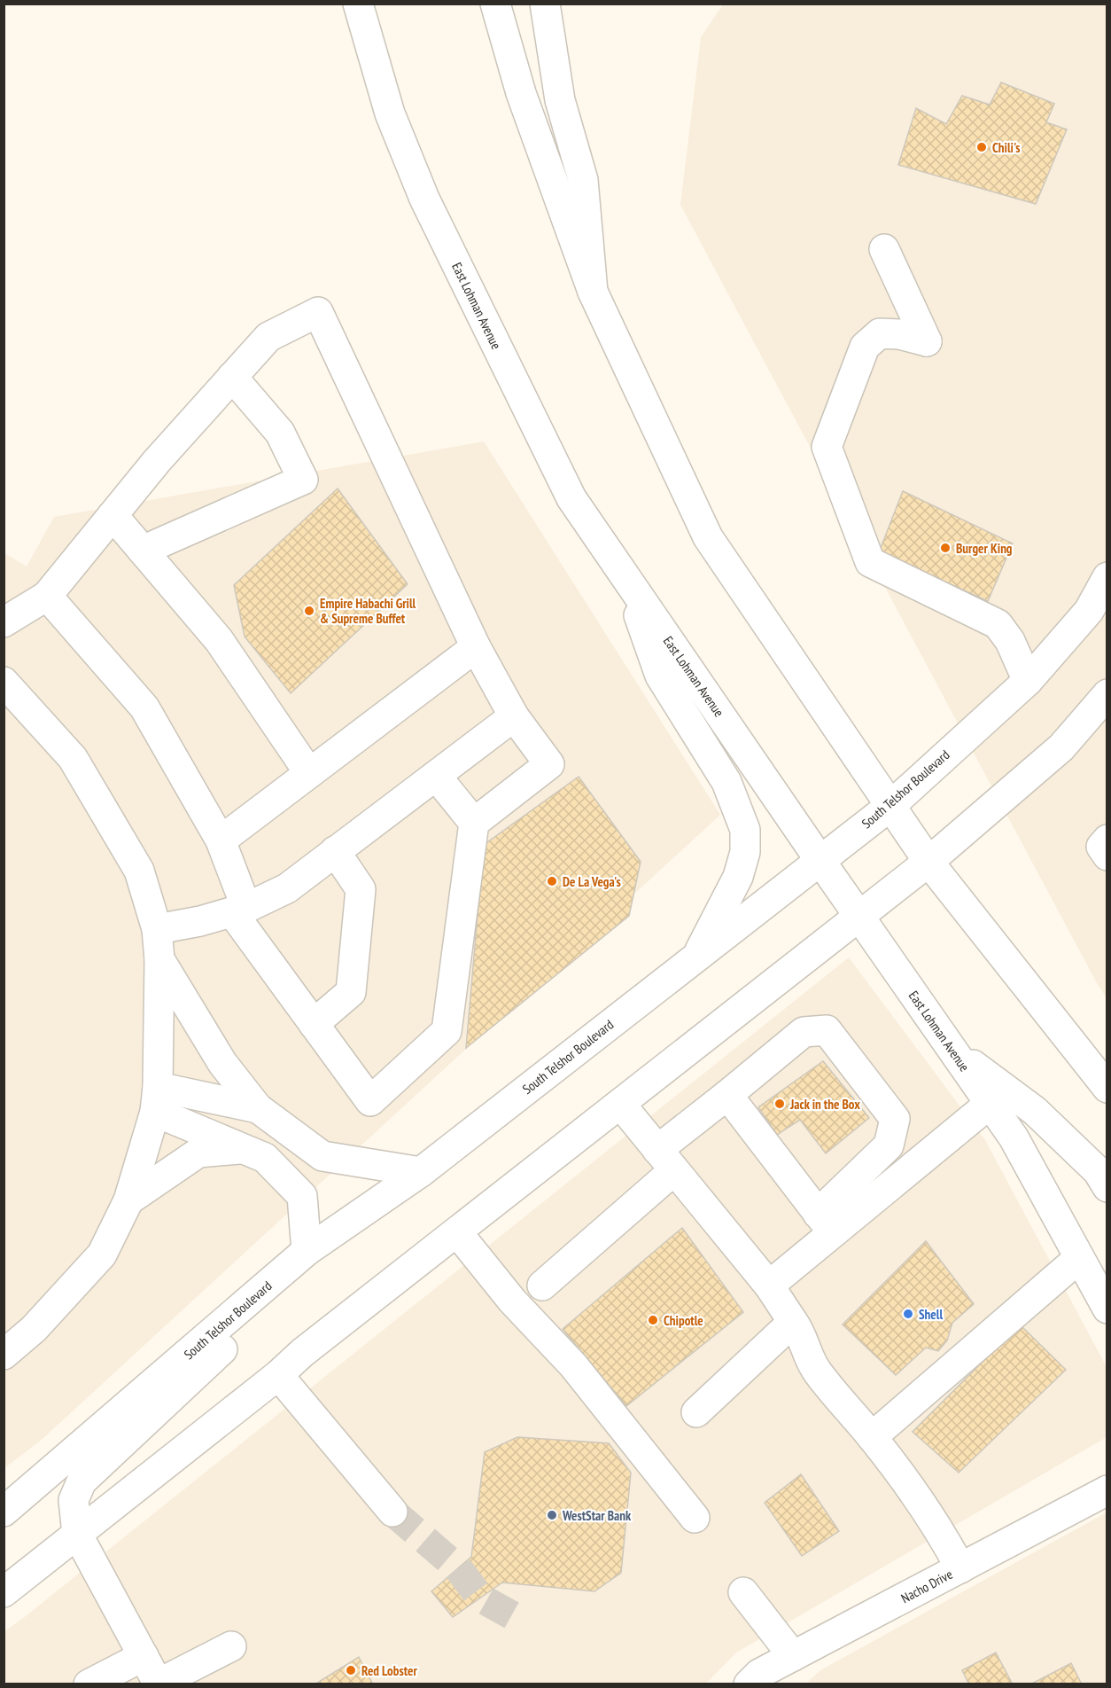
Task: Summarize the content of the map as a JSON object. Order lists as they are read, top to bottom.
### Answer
{
  "streets": {
    "main road": ["East Lohman Avenue", "South Telshor Boulevard", "Nacho Drive"]
  },
  "crossings": [
    ["East Lohman Avenue", "South Telshor Boulevard"]
  ],
  "places": [
    "Chili's",
    "Burger King",
    "Empire Habachi Grill & Supreme Buffet",
    "De La Vega's",
    "Jack in the Box",
    "Shell",
    "Chipotle",
    "WestStar Bank",
    "Red Lobster"
  ]
}
